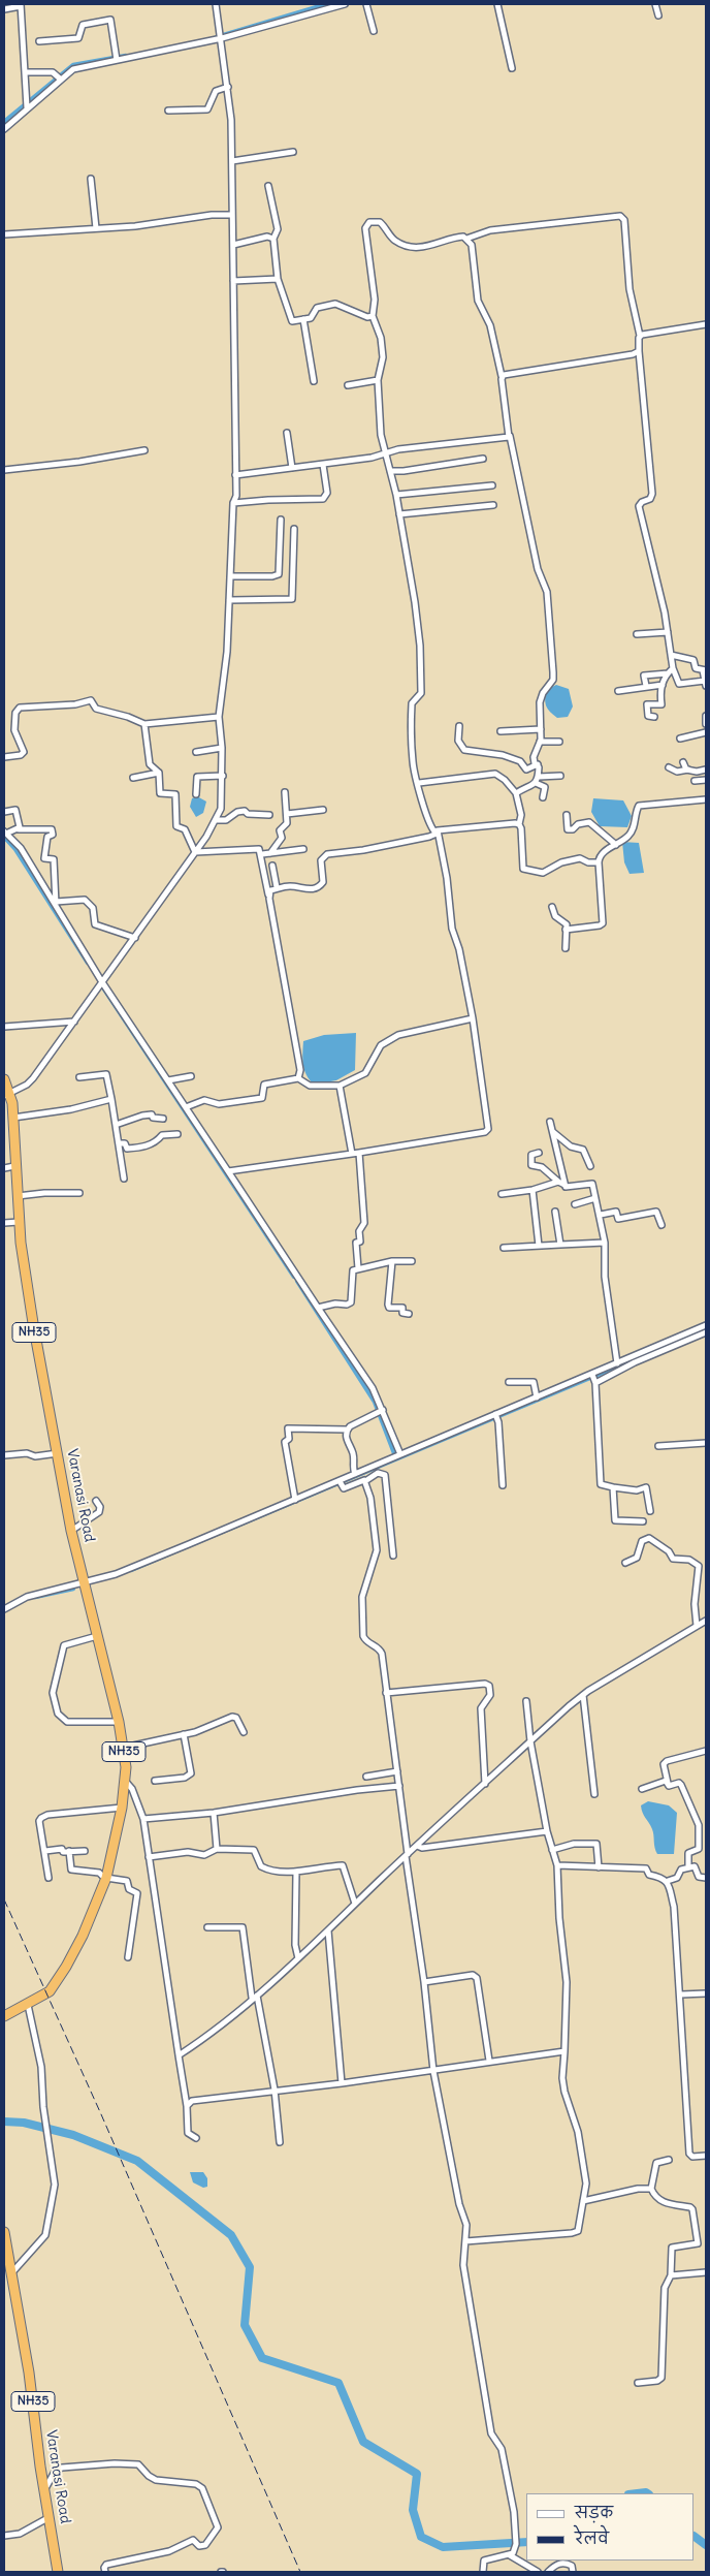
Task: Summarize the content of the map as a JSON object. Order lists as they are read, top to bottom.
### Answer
{
  "streets": {
    "highway": ["NH35", "Varanasi Road"]
  },
  "crossings": [
    ["NH35", "Varanasi Road"]
  ],
  "legend": ["सड़क", "रेलवे"]
}
